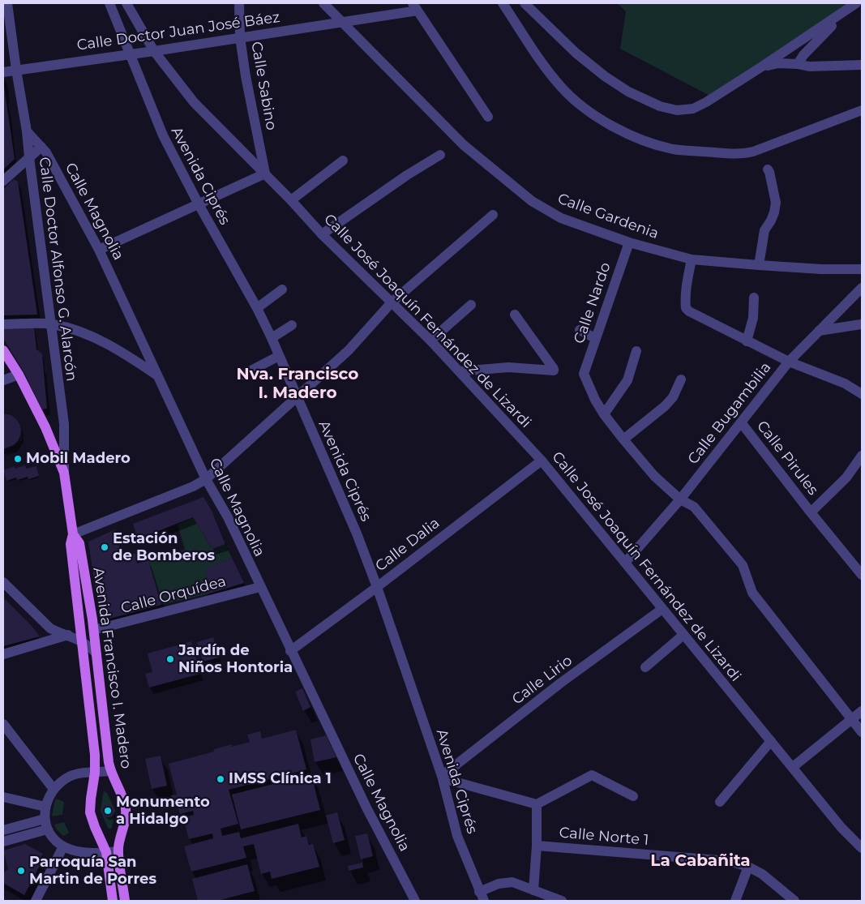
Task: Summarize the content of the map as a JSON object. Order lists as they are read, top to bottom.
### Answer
{
  "streets": {
    "main road": ["Avenida Francisco I. Madero"],
    "street": [
      "Calle Doctor Juan José Báez",
      "Calle Sabino",
      "Avenida Ciprés",
      "Calle Magnolia",
      "Calle Gardenia",
      "Calle Doctor Alfonso G. Alarcón",
      "Calle Nardo",
      "Calle José Joaquín Fernández de Lizardi",
      "Calle Bugambilia",
      "Calle Pirules",
      "Calle Dalia",
      "Calle Orquídea",
      "Calle Lirio",
      "Calle Norte 1"
    ]
  },
  "crossings": [
    ["Calle Doctor Juan José Báez", "Calle Sabino"],
    ["Calle Doctor Juan José Báez", "Avenida Ciprés"],
    ["Calle Doctor Juan José Báez", "Calle Gardenia"],
    ["Calle Doctor Juan José Báez", "Calle Doctor Alfonso G. Alarcón"],
    ["Calle Doctor Juan José Báez", "Calle José Joaquín Fernández de Lizardi"],
    ["Calle Sabino", "Calle José Joaquín Fernández de Lizardi"],
    ["Avenida Ciprés", "Calle Dalia"],
    ["Avenida Ciprés", "Calle Lirio"],
    ["Calle Magnolia", "Calle Doctor Alfonso G. Alarcón"],
    ["Calle Magnolia", "Calle Dalia"],
    ["Calle Magnolia", "Calle Orquídea"],
    ["Calle Gardenia", "Calle Nardo"],
    ["Calle Doctor Alfonso G. Alarcón", "Avenida Francisco I. Madero"],
    ["Calle José Joaquín Fernández de Lizardi", "Calle Bugambilia"],
    ["Calle José Joaquín Fernández de Lizardi", "Calle Dalia"],
    ["Calle José Joaquín Fernández de Lizardi", "Calle Lirio"],
    ["Calle Bugambilia", "Calle Pirules"],
    ["Calle Orquídea", "Avenida Francisco I. Madero"]
  ],
  "districts": ["Nva. Francisco I. Madero", "La Cabañita"],
  "places": [
    "Mobil Madero",
    "Estación de Bomberos",
    "Jardín de Niños Hontoria",
    "IMSS Clínica 1",
    "Monumento a Hidalgo",
    "Parroquía San Martin de Porres"
  ]
}
